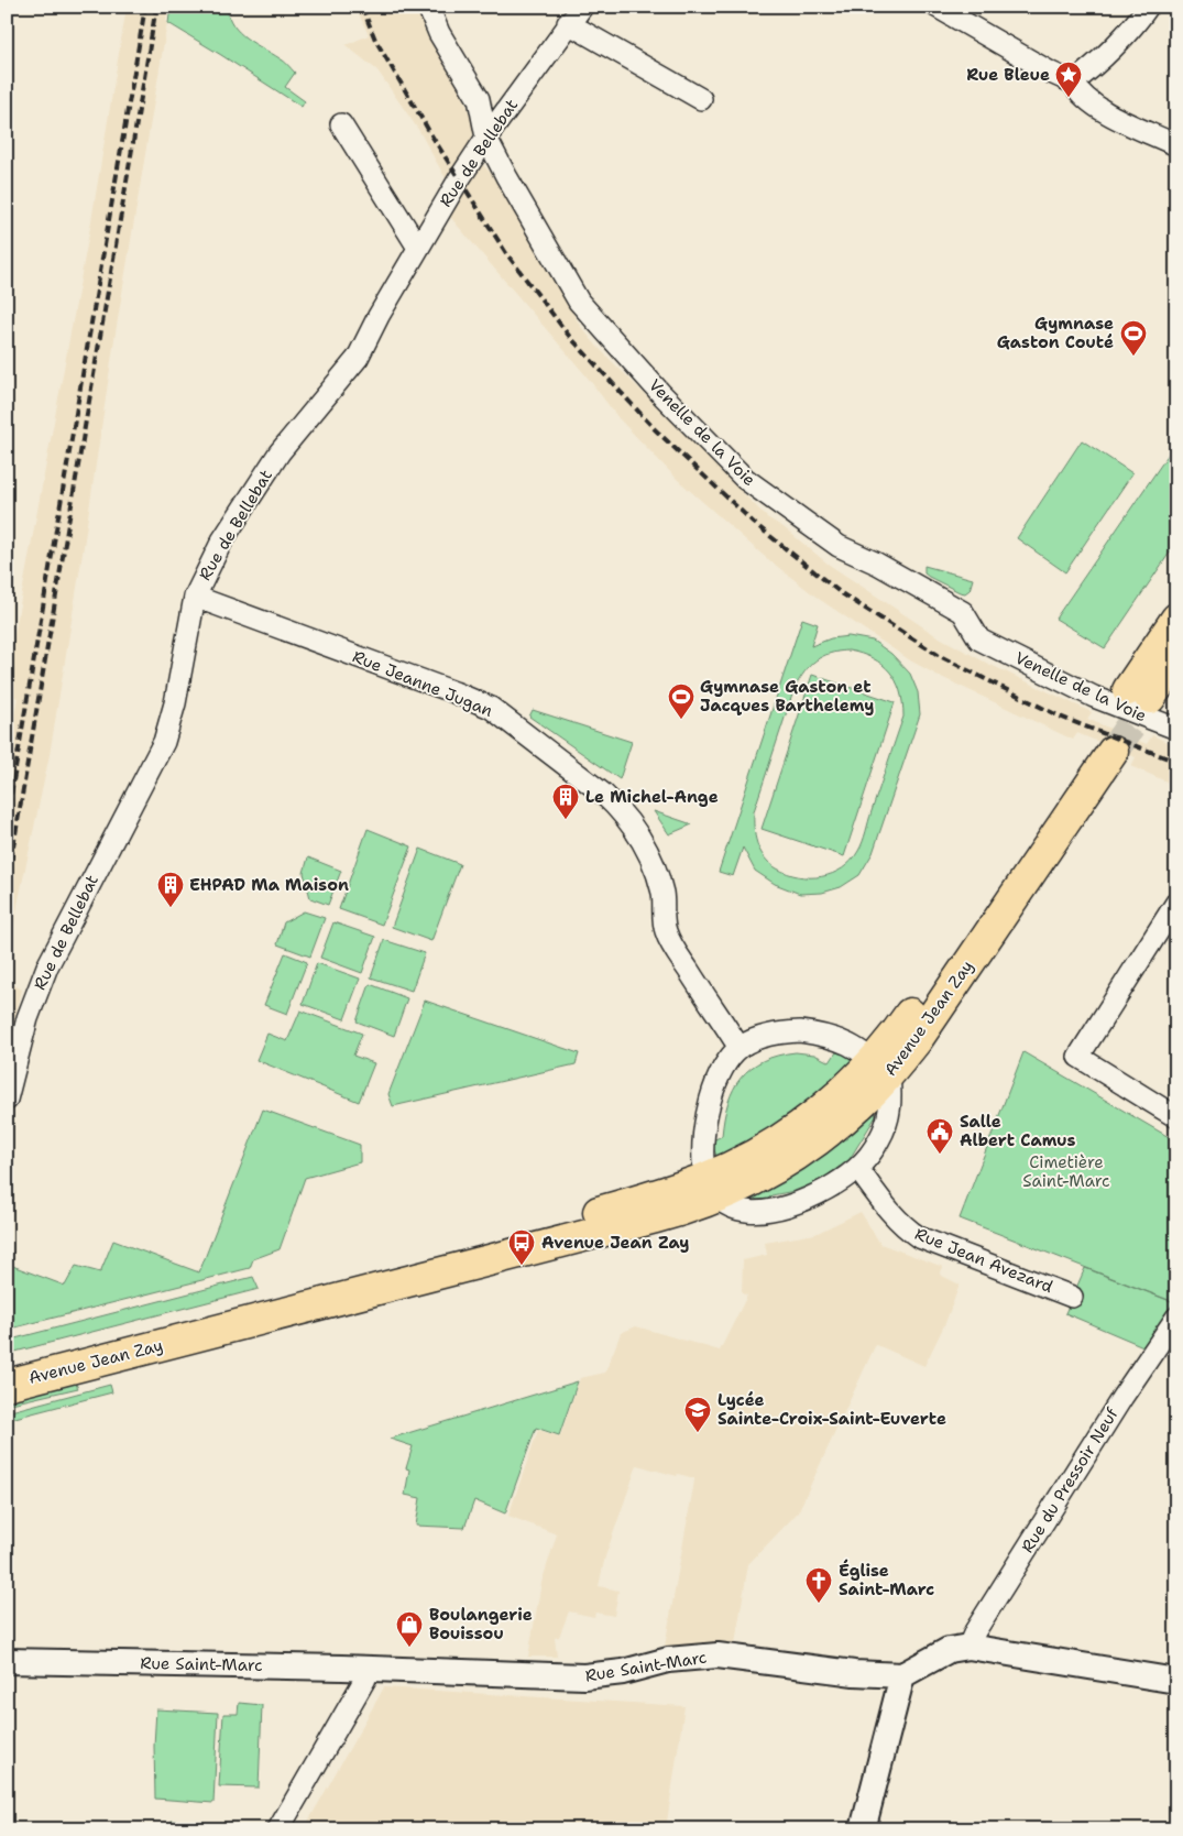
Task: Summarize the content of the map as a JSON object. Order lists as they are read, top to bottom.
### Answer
{
  "streets": {
    "main road": ["Avenue Jean Zay"],
    "street": [
      "Rue de Bellebat",
      "Venelle de la Voie",
      "Rue Jeanne Jugan",
      "Rue Jean Avezard",
      "Rue du Pressoir Neuf",
      "Rue Saint-Marc"
    ]
  },
  "crossings": [
    ["Rue de Bellebat", "Venelle de la Voie"],
    ["Rue de Bellebat", "Rue Jeanne Jugan"]
  ],
  "parks": ["Cimetière Saint-Marc"],
  "places": {
    "place": ["Rue Bleue"],
    "sports": ["Gymnase Gaston Couté", "Gymnase Gaston et Jacques Barthelemy"],
    "building": ["Le Michel-Ange", "EHPAD Ma Maison"],
    "public building": ["Salle Albert Camus"],
    "bus stop": ["Avenue Jean Zay"],
    "school or university": ["Lycée Sainte-Croix-Saint-Euverte"],
    "church": ["Église Saint-Marc"],
    "shop": ["Boulangerie Bouissou"]
  }
}
